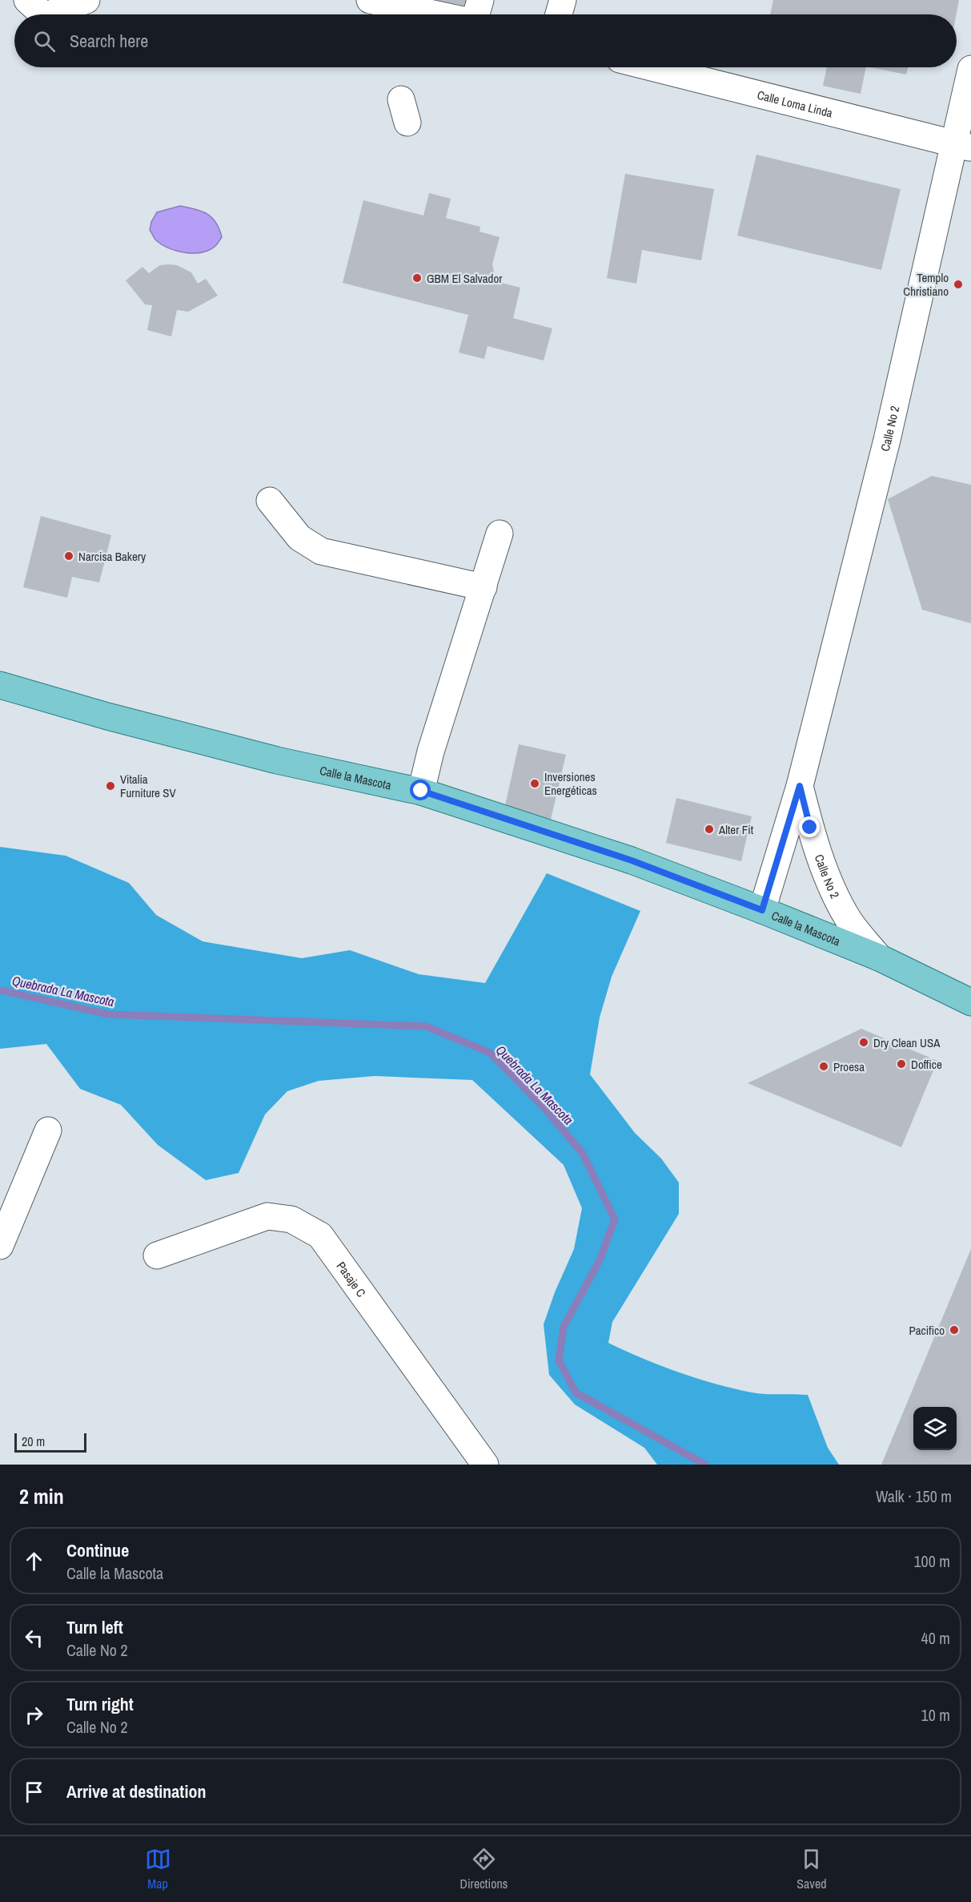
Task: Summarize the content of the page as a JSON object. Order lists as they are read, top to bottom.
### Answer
{
  "streets": {
    "main road": ["Calle la Mascota"],
    "street": ["Calle Loma Linda", "Calle No 2", "Pasaje C"]
  },
  "crossings": [
    ["Calle Loma Linda", "Calle No 2"],
    ["Calle No 2", "Calle la Mascota"]
  ],
  "water": ["Quebrada La Mascota"],
  "places": [
    "GBM El Salvador",
    "Templo Christiano",
    "Narcisa Bakery",
    "Inversiones Energéticas",
    "Vitalia Furniture SV",
    "Alter Fit",
    "Dry Clean USA",
    "Doffice",
    "Proesa",
    "Pacifico"
  ],
  "scale_bar": "20 m",
  "page": {
    "search": "Search here",
    "scale": "20 m",
    "heading": ["2 min", "Walk · 150 m"],
    "list": [
      ["Continue", "Calle la Mascota", "100 m"],
      ["Turn left", "Calle No 2", "40 m"],
      ["Turn right", "Calle No 2", "10 m"],
      "Arrive at destination"
    ],
    "nav": ["Map", "Directions", "Saved"]
  }
}
